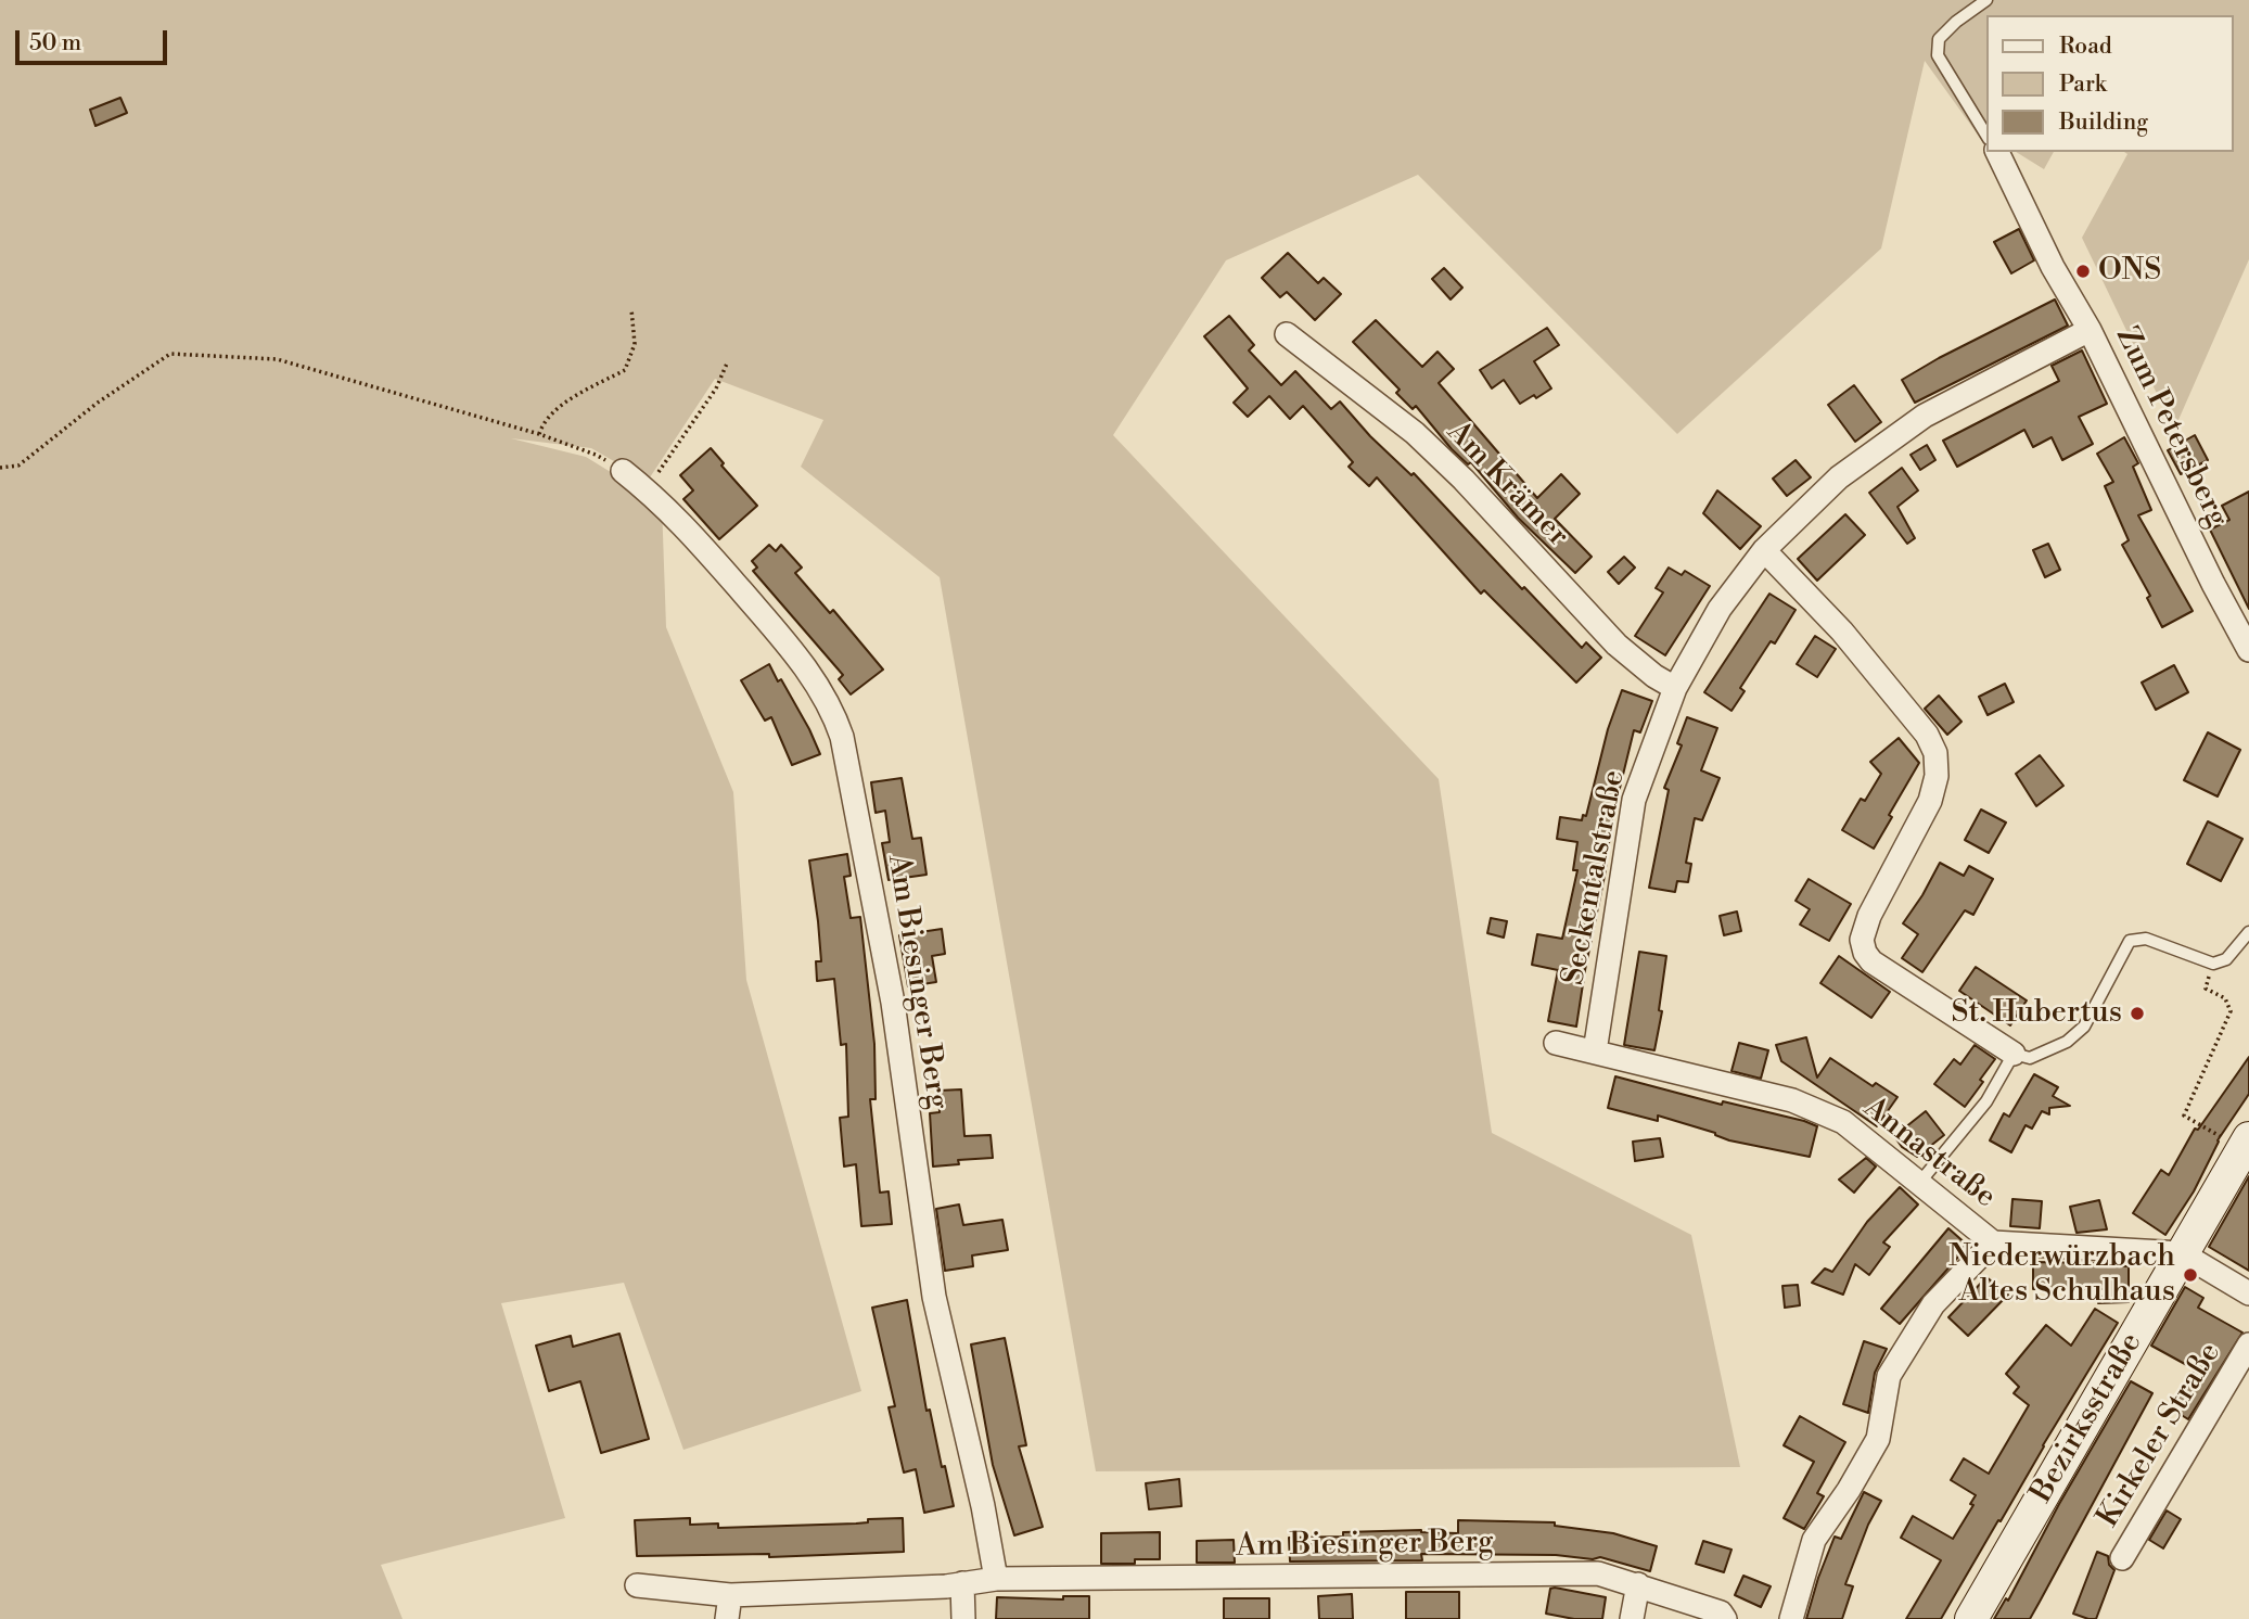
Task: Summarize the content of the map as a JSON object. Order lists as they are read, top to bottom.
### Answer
{
  "streets": {
    "main road": ["Bezirksstraße"],
    "street": [
      "Zum Petersberg",
      "Am Krämer",
      "Seckentalstraße",
      "Am Biesinger Berg",
      "Annastraße",
      "Kirkeler Straße"
    ]
  },
  "crossings": [
    ["Zum Petersberg", "Seckentalstraße"],
    ["Am Krämer", "Seckentalstraße"],
    ["Seckentalstraße", "Annastraße"],
    ["Annastraße", "Bezirksstraße"]
  ],
  "places": ["ONS", "St. Hubertus", "Niederwürzbach Altes Schulhaus"],
  "legend": ["Road", "Park", "Building"],
  "scale_bar": "50 m"
}
